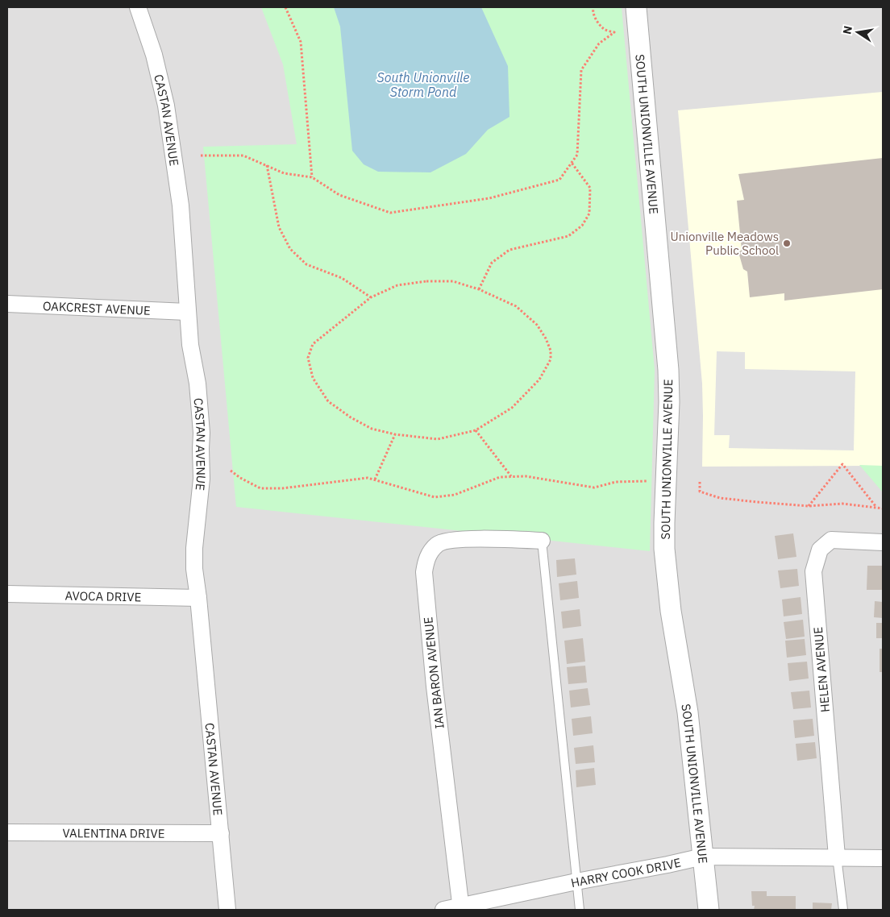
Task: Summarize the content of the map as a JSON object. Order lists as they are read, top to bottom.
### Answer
{
  "streets": {
    "street": [
      "CASTAN AVENUE",
      "SOUTH UNIONVILLE AVENUE",
      "OAKCREST AVENUE",
      "AVOCA DRIVE",
      "HELEN AVENUE",
      "IAN BARON AVENUE",
      "VALENTINA DRIVE",
      "HARRY COOK DRIVE"
    ]
  },
  "crossings": [
    ["CASTAN AVENUE", "OAKCREST AVENUE"],
    ["CASTAN AVENUE", "AVOCA DRIVE"],
    ["CASTAN AVENUE", "VALENTINA DRIVE"],
    ["SOUTH UNIONVILLE AVENUE", "HARRY COOK DRIVE"],
    ["HELEN AVENUE", "HARRY COOK DRIVE"],
    ["IAN BARON AVENUE", "HARRY COOK DRIVE"]
  ],
  "water": ["South Unionville Storm Pond"],
  "places": ["Unionville Meadows Public School"],
  "north": "left"
}
